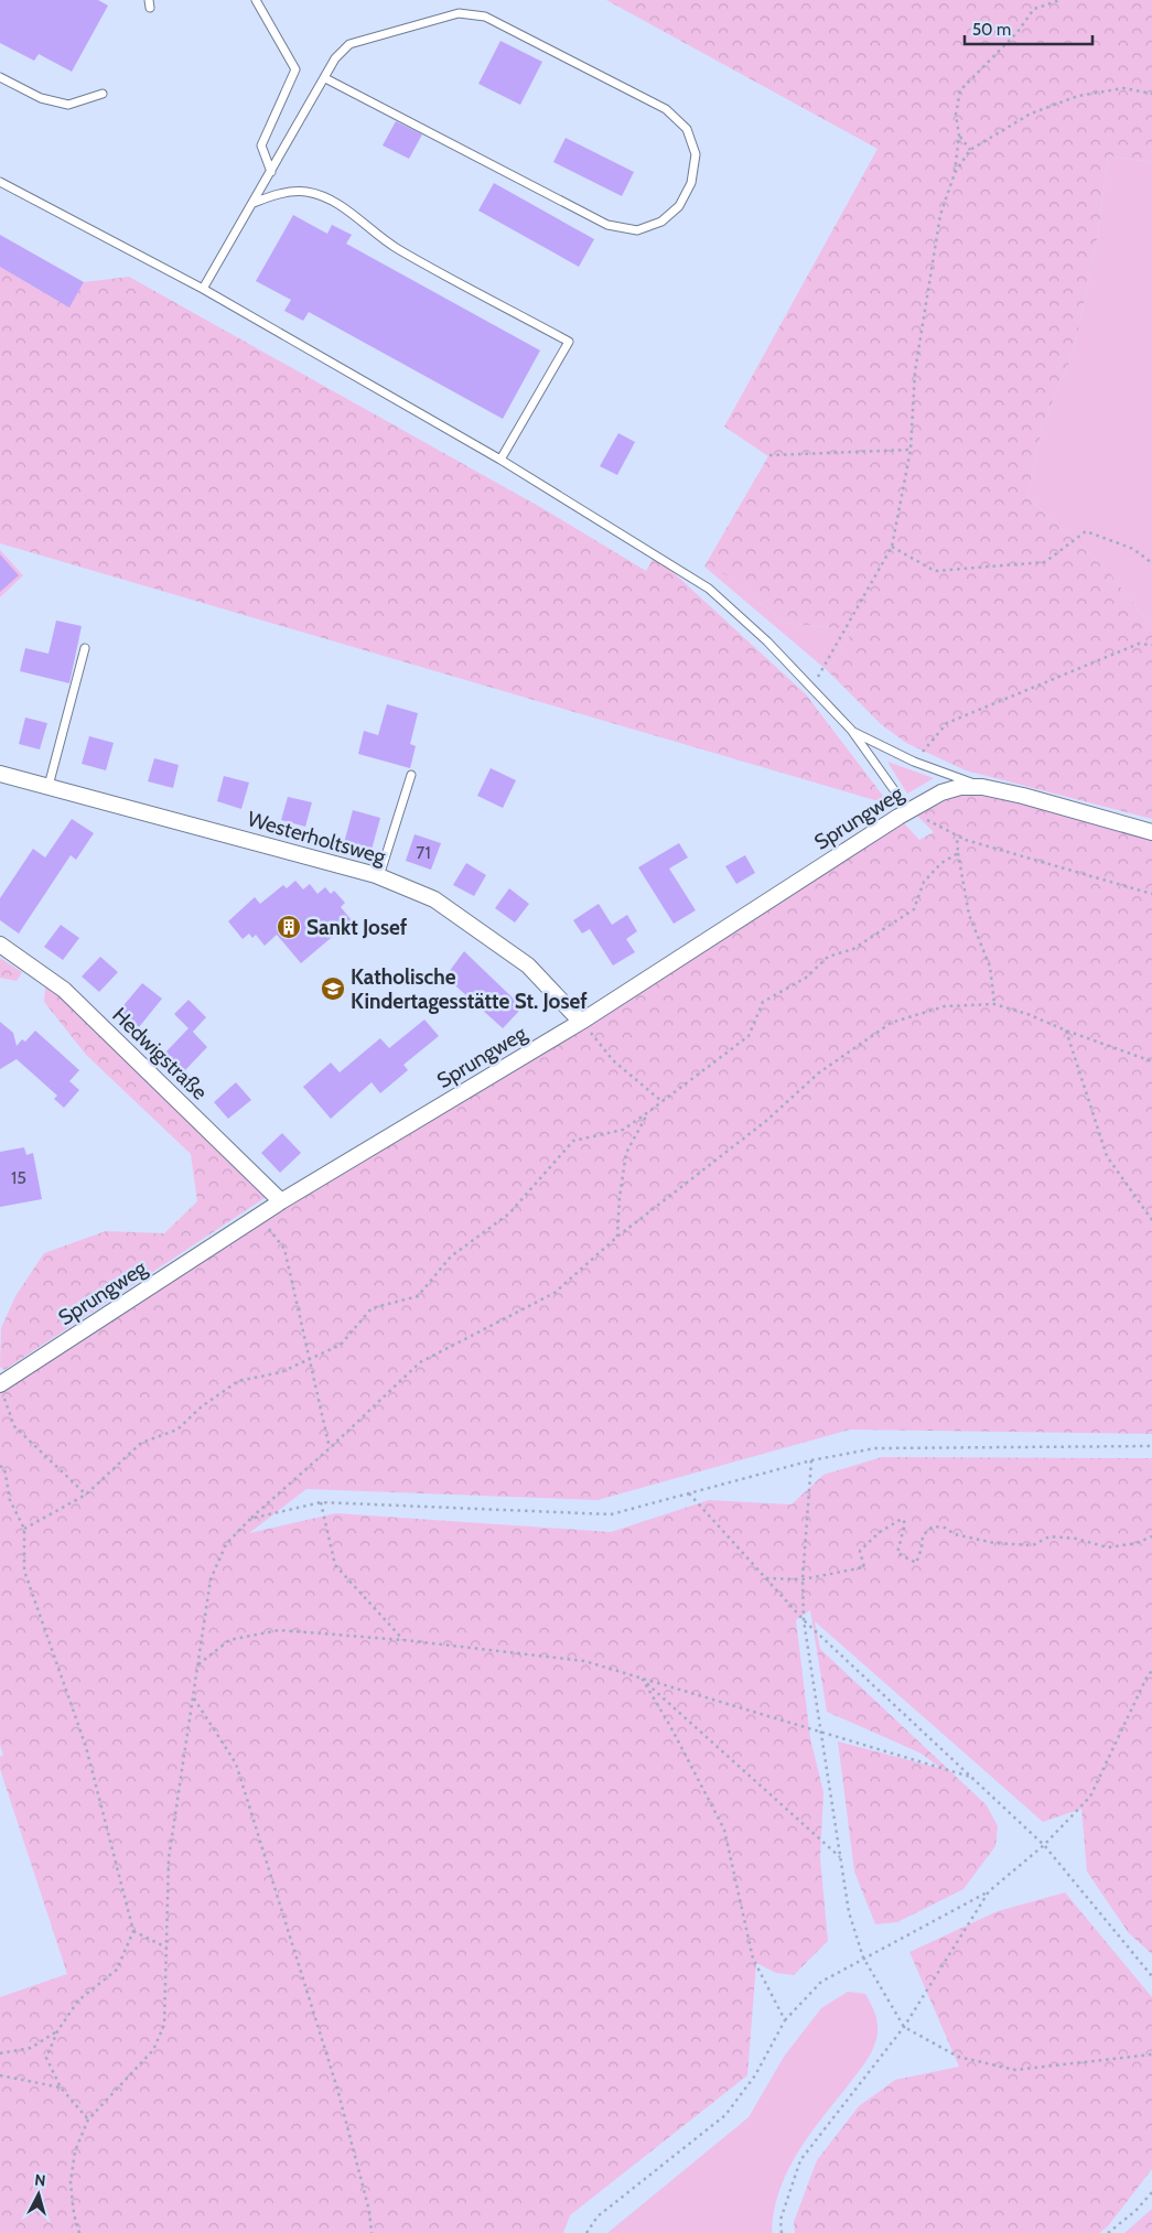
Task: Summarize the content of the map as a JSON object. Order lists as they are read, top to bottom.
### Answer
{
  "streets": {
    "street": ["Sprungweg", "Westerholtsweg", "Hedwigstraße"]
  },
  "crossings": [
    ["Sprungweg", "Westerholtsweg"],
    ["Sprungweg", "Hedwigstraße"]
  ],
  "places": {
    "building": ["Sankt Josef"],
    "school or university": ["Katholische Kindertagesstätte St. Josef"]
  },
  "house_numbers": ["71", "15"],
  "scale_bar": "50 m",
  "north": "top"
}
